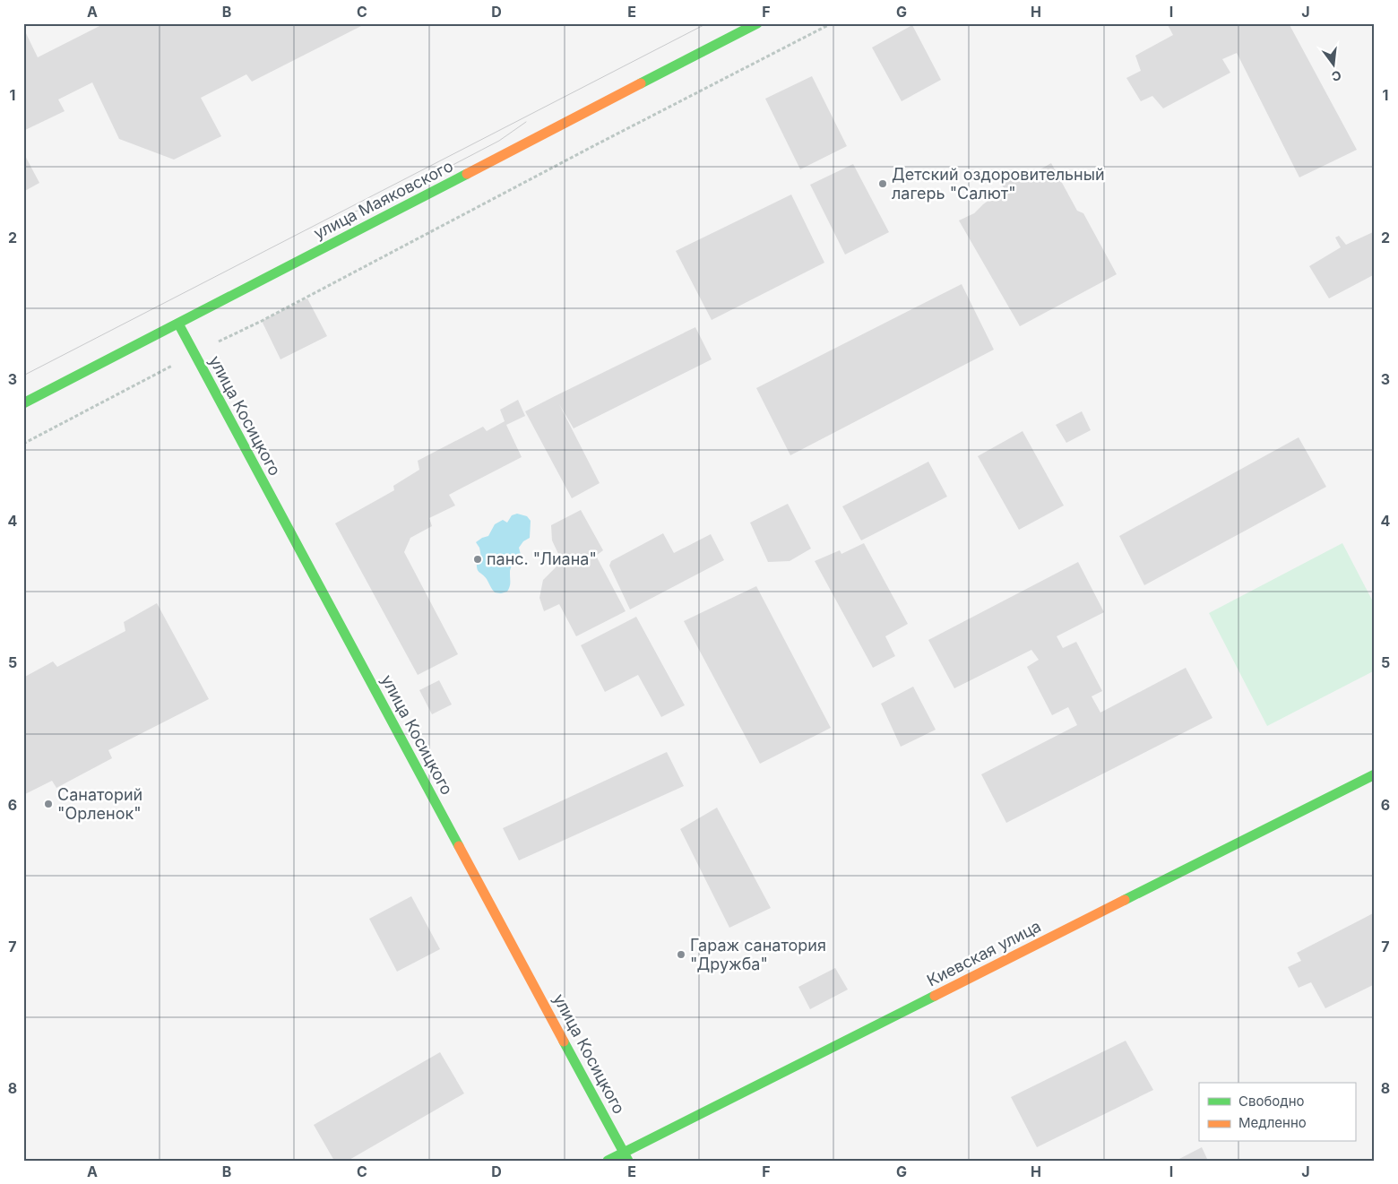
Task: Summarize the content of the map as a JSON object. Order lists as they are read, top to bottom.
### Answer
{
  "streets": {
    "street": ["улица Маяковского", "улица Косицкого", "Киевская улица"]
  },
  "crossings": [
    ["улица Маяковского", "улица Косицкого"],
    ["улица Косицкого", "Киевская улица"]
  ],
  "places": [
    "Детский оздоровительный лагерь \"Салют\"",
    "панс. \"Лиана\"",
    "Санаторий \"Орленок\"",
    "Гараж санатория \"Дружба\""
  ],
  "legend": ["Свободно", "Медленно"],
  "north": "bottom",
  "grid": {
    "columns": [
      "A",
      "B",
      "C",
      "D",
      "E",
      "F",
      "G",
      "H",
      "I",
      "J"
    ],
    "rows": [
      "1",
      "2",
      "3",
      "4",
      "5",
      "6",
      "7",
      "8"
    ]
  }
}
